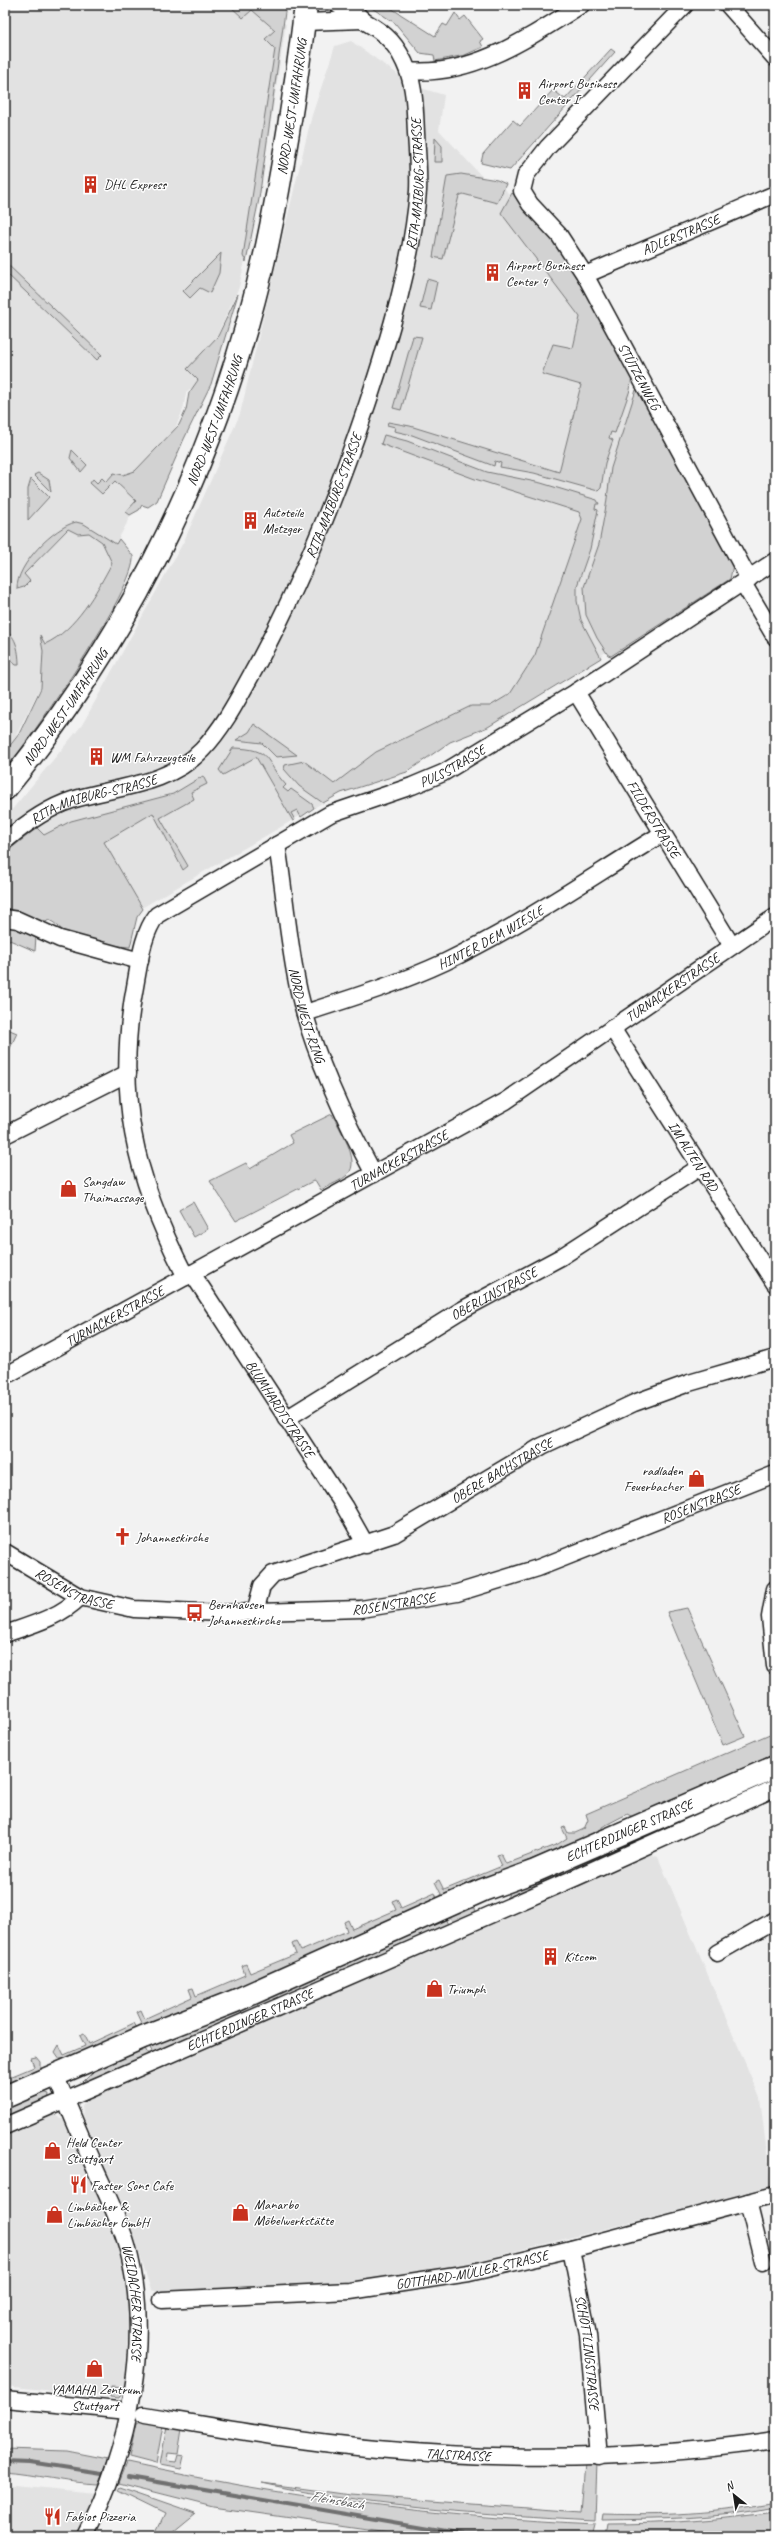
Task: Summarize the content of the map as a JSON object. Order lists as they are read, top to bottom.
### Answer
{
  "streets": {
    "main road": ["NORD-WEST-UMFAHRUNG", "ECHTERDINGER STRASSE"],
    "street": [
      "RITA-MAIBURG-STRASSE",
      "ADLERSTRASSE",
      "STÜTZENWEG",
      "PULSSTRASSE",
      "FILDERSTRASSE",
      "HINTER DEM WIESLE",
      "TURNACKERSTRASSE",
      "NORD-WEST-RING",
      "IM ALTEN RAD",
      "OBERLINSTRASSE",
      "BLUMHARDTSTRASSE",
      "OBERE BACHSTRASSE",
      "ROSENSTRASSE",
      "GOTTHARD-MÜLLER-STRASSE",
      "WEIDACHER STRASSE",
      "SCHÖTTLINGSTRASSE",
      "TALSTRASSE"
    ]
  },
  "crossings": [
    ["ADLERSTRASSE", "STÜTZENWEG"],
    ["STÜTZENWEG", "PULSSTRASSE"],
    ["PULSSTRASSE", "FILDERSTRASSE"],
    ["PULSSTRASSE", "NORD-WEST-RING"],
    ["PULSSTRASSE", "BLUMHARDTSTRASSE"],
    ["FILDERSTRASSE", "HINTER DEM WIESLE"],
    ["FILDERSTRASSE", "TURNACKERSTRASSE"],
    ["HINTER DEM WIESLE", "NORD-WEST-RING"],
    ["TURNACKERSTRASSE", "NORD-WEST-RING"],
    ["TURNACKERSTRASSE", "IM ALTEN RAD"],
    ["TURNACKERSTRASSE", "BLUMHARDTSTRASSE"],
    ["IM ALTEN RAD", "OBERLINSTRASSE"],
    ["OBERLINSTRASSE", "BLUMHARDTSTRASSE"],
    ["BLUMHARDTSTRASSE", "OBERE BACHSTRASSE"],
    ["OBERE BACHSTRASSE", "ROSENSTRASSE"],
    ["ECHTERDINGER STRASSE", "WEIDACHER STRASSE"],
    ["GOTTHARD-MÜLLER-STRASSE", "SCHÖTTLINGSTRASSE"],
    ["SCHÖTTLINGSTRASSE", "TALSTRASSE"]
  ],
  "water": ["Fleinsbach"],
  "places": {
    "building": [
      "Airport Business Center I",
      "DHL Express",
      "Airport Business Center 4",
      "Autoteile Metzger",
      "WM Fahrzeugteile",
      "Kitcom"
    ],
    "shop": [
      "Sangdaw Thaimassage",
      "radladen Feuerbacher",
      "Triumph",
      "Held Center Stuttgart",
      "Manarbo Möbelwerkstätte",
      "Limbächer & Limbächer GmbH",
      "YAMAHA Zentrum Stuttgart"
    ],
    "church": ["Johanneskirche"],
    "bus stop": ["Bernhausen Johanneskirche"],
    "restaurant": ["Faster Sons Cafe", "Fabios Pizzeria"]
  },
  "north": "top left"
}
